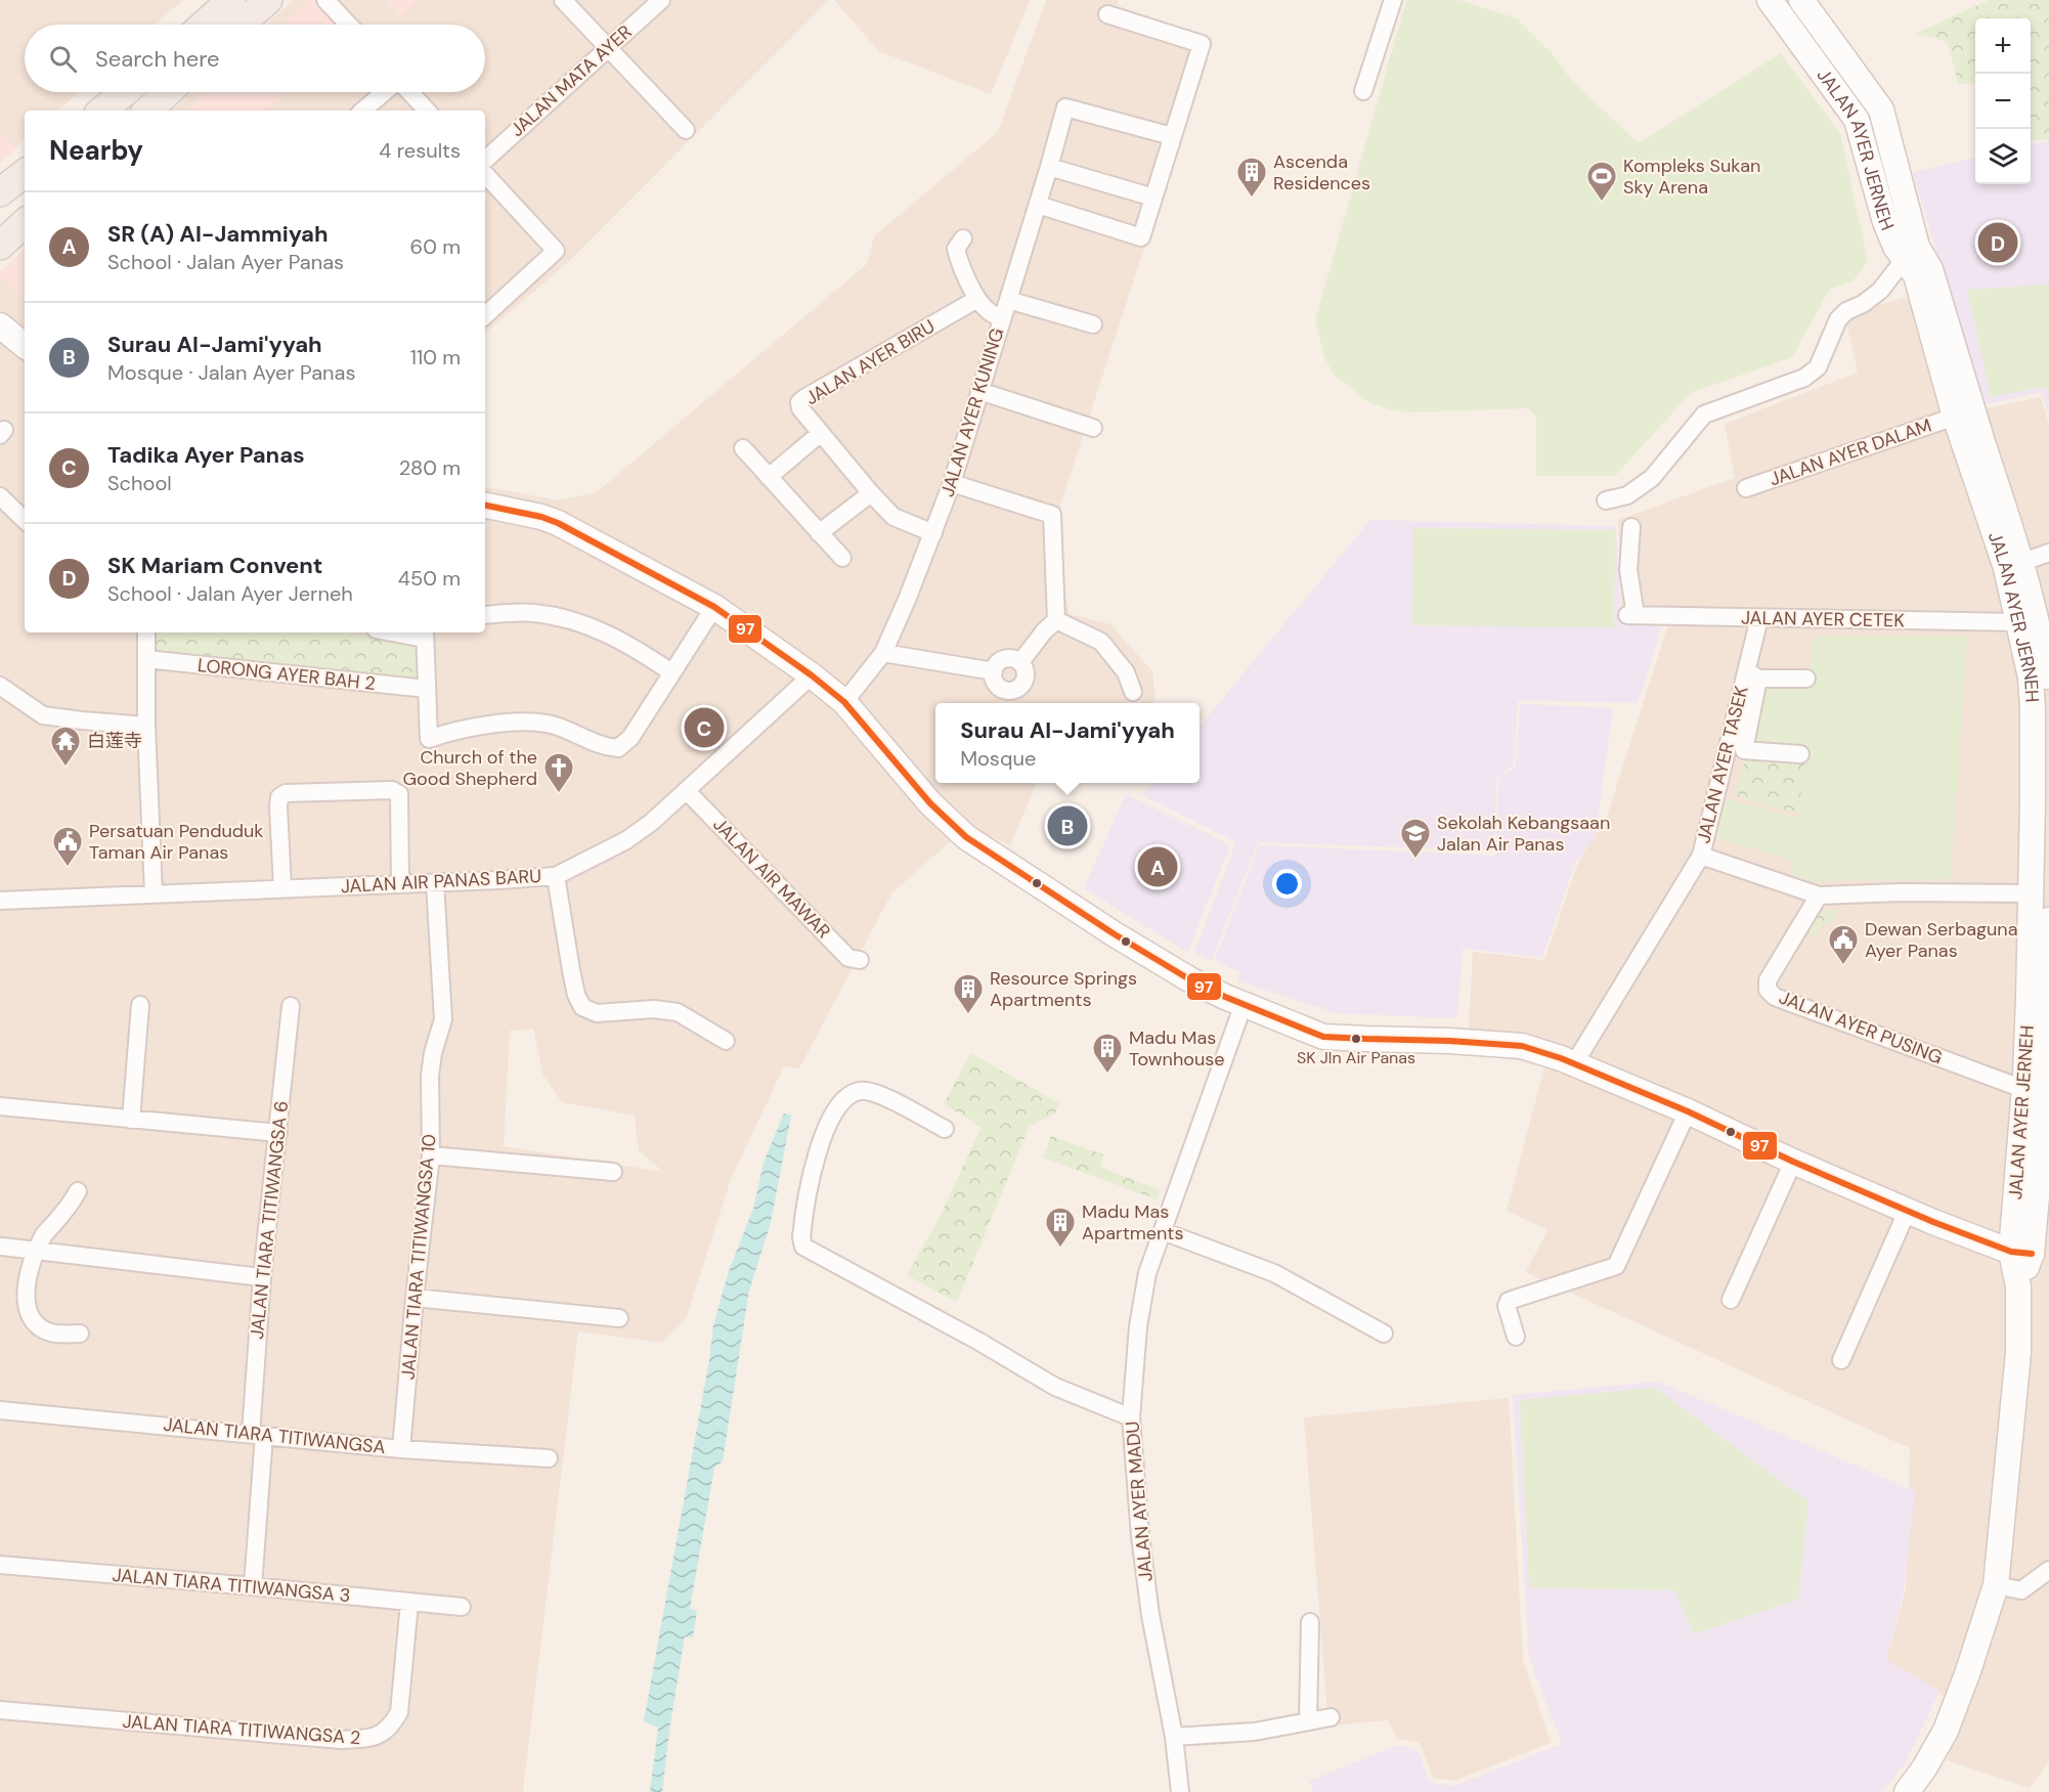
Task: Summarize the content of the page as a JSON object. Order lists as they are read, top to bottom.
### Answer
{
  "streets": {
    "main road": ["JALAN AYER JERNEH"],
    "street": [
      "JALAN MATA AYER",
      "JALAN AYER BIRU",
      "JALAN AYER KUNING",
      "JALAN AYER DALAM",
      "JALAN AYER CETEK",
      "LORONG AYER BAH 2",
      "JALAN AYER TASEK",
      "JALAN AIR MAWAR",
      "JALAN AIR PANAS BARU",
      "JALAN AYER PUSING",
      "JALAN TIARA TITIWANGSA 6",
      "JALAN TIARA TITIWANGSA 10",
      "JALAN TIARA TITIWANGSA",
      "JALAN AYER MADU",
      "JALAN TIARA TITIWANGSA 3",
      "JALAN TIARA TITIWANGSA 2"
    ]
  },
  "crossings": [
    ["JALAN AYER JERNEH", "JALAN AYER DALAM"],
    ["JALAN AYER JERNEH", "JALAN AYER CETEK"],
    ["JALAN AYER JERNEH", "JALAN AYER PUSING"],
    ["JALAN AYER BIRU", "JALAN AYER KUNING"],
    ["JALAN AYER CETEK", "JALAN AYER TASEK"],
    ["JALAN AIR MAWAR", "JALAN AIR PANAS BARU"],
    ["JALAN AIR PANAS BARU", "JALAN TIARA TITIWANGSA 10"],
    ["JALAN TIARA TITIWANGSA 6", "JALAN TIARA TITIWANGSA"],
    ["JALAN TIARA TITIWANGSA 6", "JALAN TIARA TITIWANGSA 3"],
    ["JALAN TIARA TITIWANGSA 10", "JALAN TIARA TITIWANGSA"],
    ["JALAN TIARA TITIWANGSA 3", "JALAN TIARA TITIWANGSA 2"]
  ],
  "places": {
    "building": [
      "Ascenda Residences",
      "Resource Springs Apartments",
      "Madu Mas Townhouse",
      "Madu Mas Apartments"
    ],
    "sports": ["Kompleks Sukan Sky Arena"],
    "temple": ["白莲寺"],
    "church": ["Church of the Good Shepherd"],
    "school or university": ["Sekolah Kebangsaan Jalan Air Panas"],
    "public building": ["Persatuan Penduduk Taman Air Panas", "Dewan Serbaguna Ayer Panas"],
    "other": ["SK Jln Air Panas"]
  },
  "lines": ["transit line 97"],
  "page": {
    "map_buttons": ["+", "−"],
    "search": "Search here",
    "heading": ["Nearby", "4 results"],
    "list": [
      {
        "mark": "A",
        "name": "SR (A) Al-Jammiyah",
        "note": "School · Jalan Ayer Panas",
        "value": "60 m"
      },
      {
        "mark": "B",
        "name": "Surau Al-Jami'yyah",
        "note": "Mosque · Jalan Ayer Panas",
        "value": "110 m"
      },
      {
        "mark": "C",
        "name": "Tadika Ayer Panas",
        "note": "School",
        "value": "280 m"
      },
      {
        "mark": "D",
        "name": "SK Mariam Convent",
        "note": "School · Jalan Ayer Jerneh",
        "value": "450 m"
      }
    ],
    "pins": [
      "D",
      "C",
      "B",
      "A"
    ],
    "popup": ["Surau Al-Jami'yyah", "Mosque"]
  }
}
